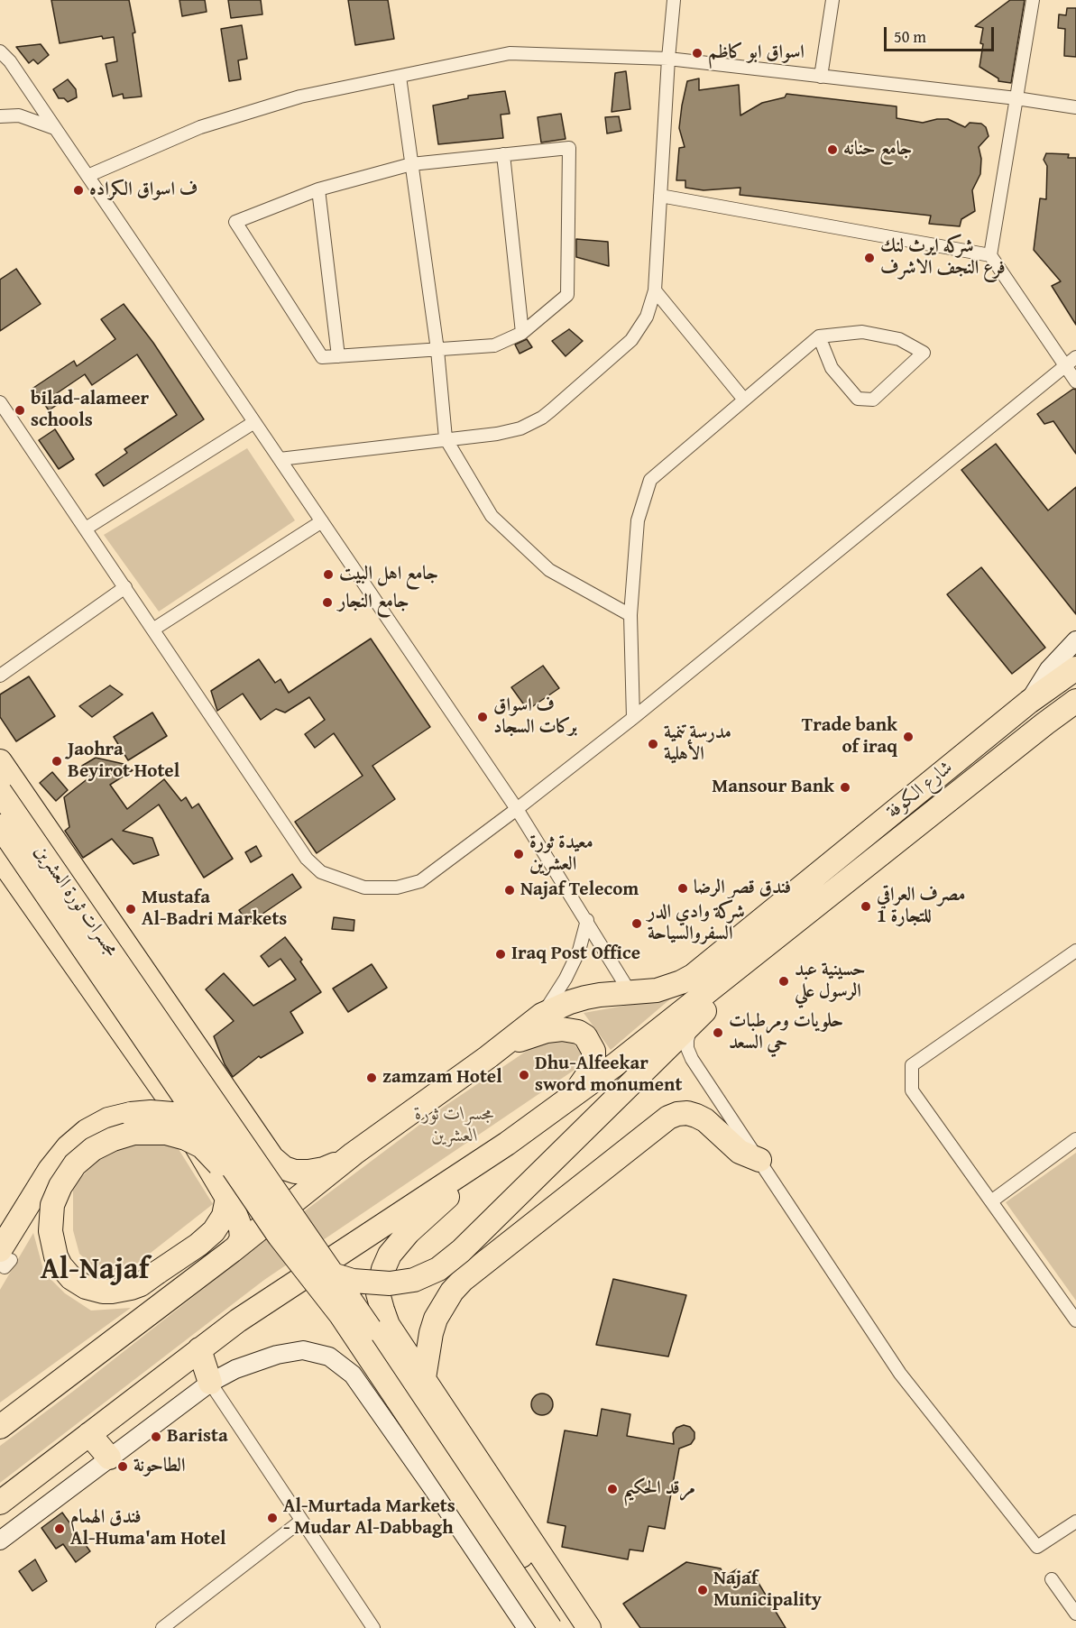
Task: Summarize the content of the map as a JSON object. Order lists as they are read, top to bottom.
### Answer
{
  "streets": {
    "highway": ["شارع الكوفة", "مجسرات ثورة العشرين"]
  },
  "districts": ["Al-Najaf"],
  "parks": ["مجسرات ثورة العشرين"],
  "places": [
    "اسواق ابو كاظم",
    "جامع حنانه",
    "ف اسواق الكراده",
    "شركه ايرث لنك فرع النجف الاشرف",
    "bilad-alameer schools",
    "جامع اهل البيت",
    "جامع النجار",
    "ف اسواق بركات السجاد",
    "Trade bank of iraq",
    "مدرسة تنمية الأهلية",
    "Jaohra Beyirot Hotel",
    "Mansour Bank",
    "معيدة ثورة العشرين",
    "فندق قصر الرضا",
    "Najaf Telecom",
    "مصرف العراقي للتجارة 1",
    "Mustafa Al-Badri Markets",
    "شركة وادي الدر السفروالسياحة",
    "Iraq Post Office",
    "حسينية عبد الرسول علي",
    "حلويات ومرطبات حي السعد",
    "Dhu-Alfeekar sword monument",
    "zamzam Hotel",
    "Barista",
    "الطاحونة",
    "مرقد الحكيم",
    "Al-Murtada Markets - Mudar Al-Dabbagh",
    "فندق الهمام Al-Huma'am Hotel",
    "Najaf Municipality"
  ],
  "scale_bar": "50 m"
}
